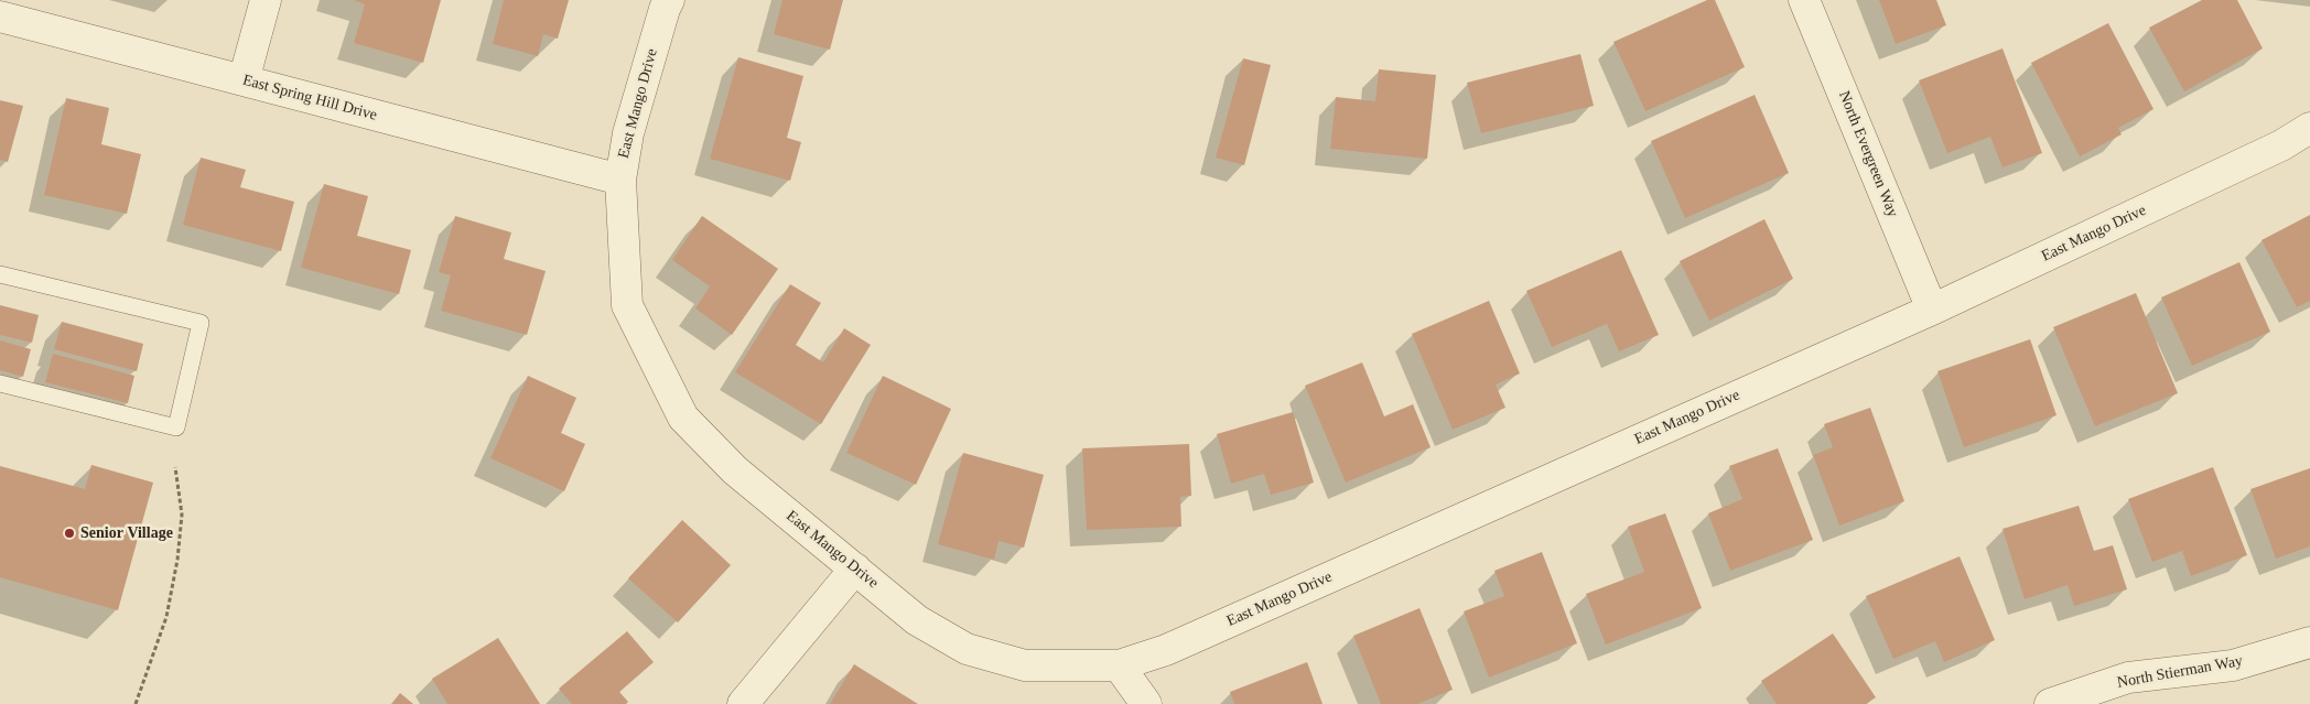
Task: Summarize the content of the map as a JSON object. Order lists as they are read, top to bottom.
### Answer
{
  "streets": {
    "street": [
      "East Spring Hill Drive",
      "East Mango Drive",
      "North Evergreen Way",
      "North Stierman Way"
    ]
  },
  "crossings": [
    ["East Spring Hill Drive", "East Mango Drive"],
    ["East Mango Drive", "North Evergreen Way"]
  ],
  "places": ["Senior Village"]
}
